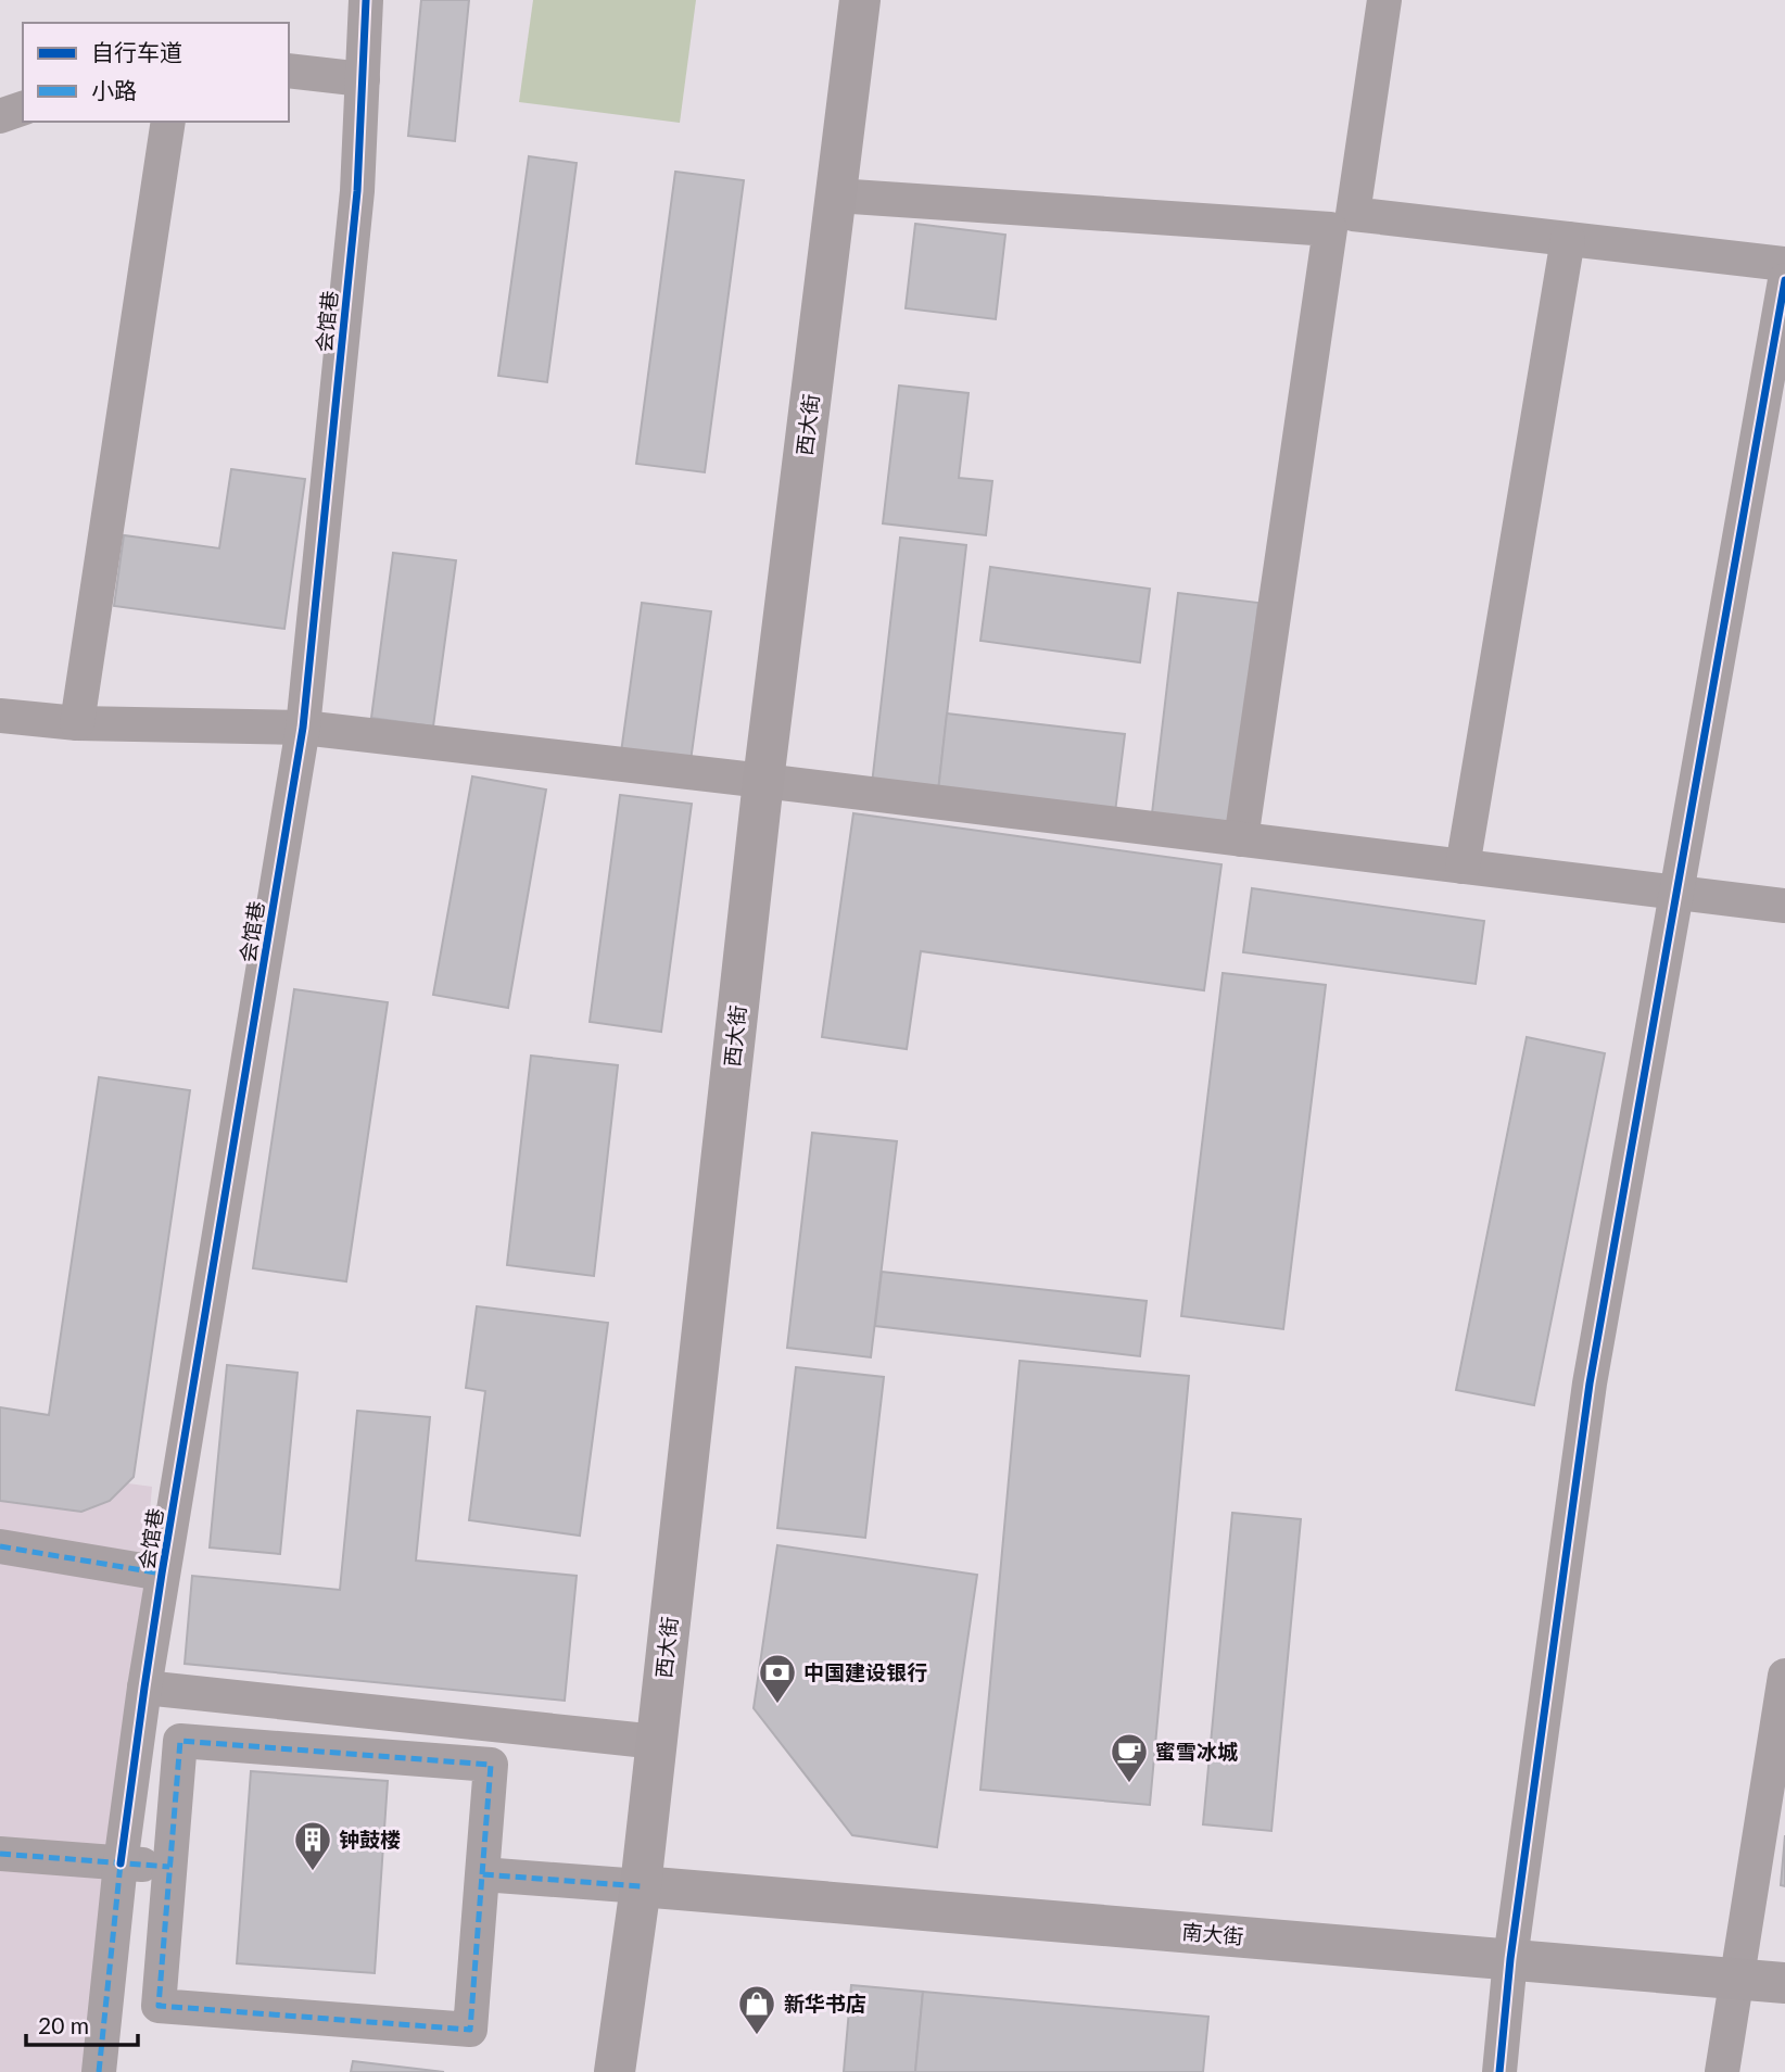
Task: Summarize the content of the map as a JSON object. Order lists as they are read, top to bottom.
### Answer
{
  "streets": {
    "main road": ["西大街", "南大街"],
    "street": ["会馆巷"]
  },
  "crossings": [
    ["西大街", "南大街"]
  ],
  "places": {
    "bank": ["中国建设银行"],
    "cafe": ["蜜雪冰城"],
    "building": ["钟鼓楼"],
    "shop": ["新华书店"]
  },
  "legend": ["自行车道", "小路"],
  "scale_bar": "20 m"
}
